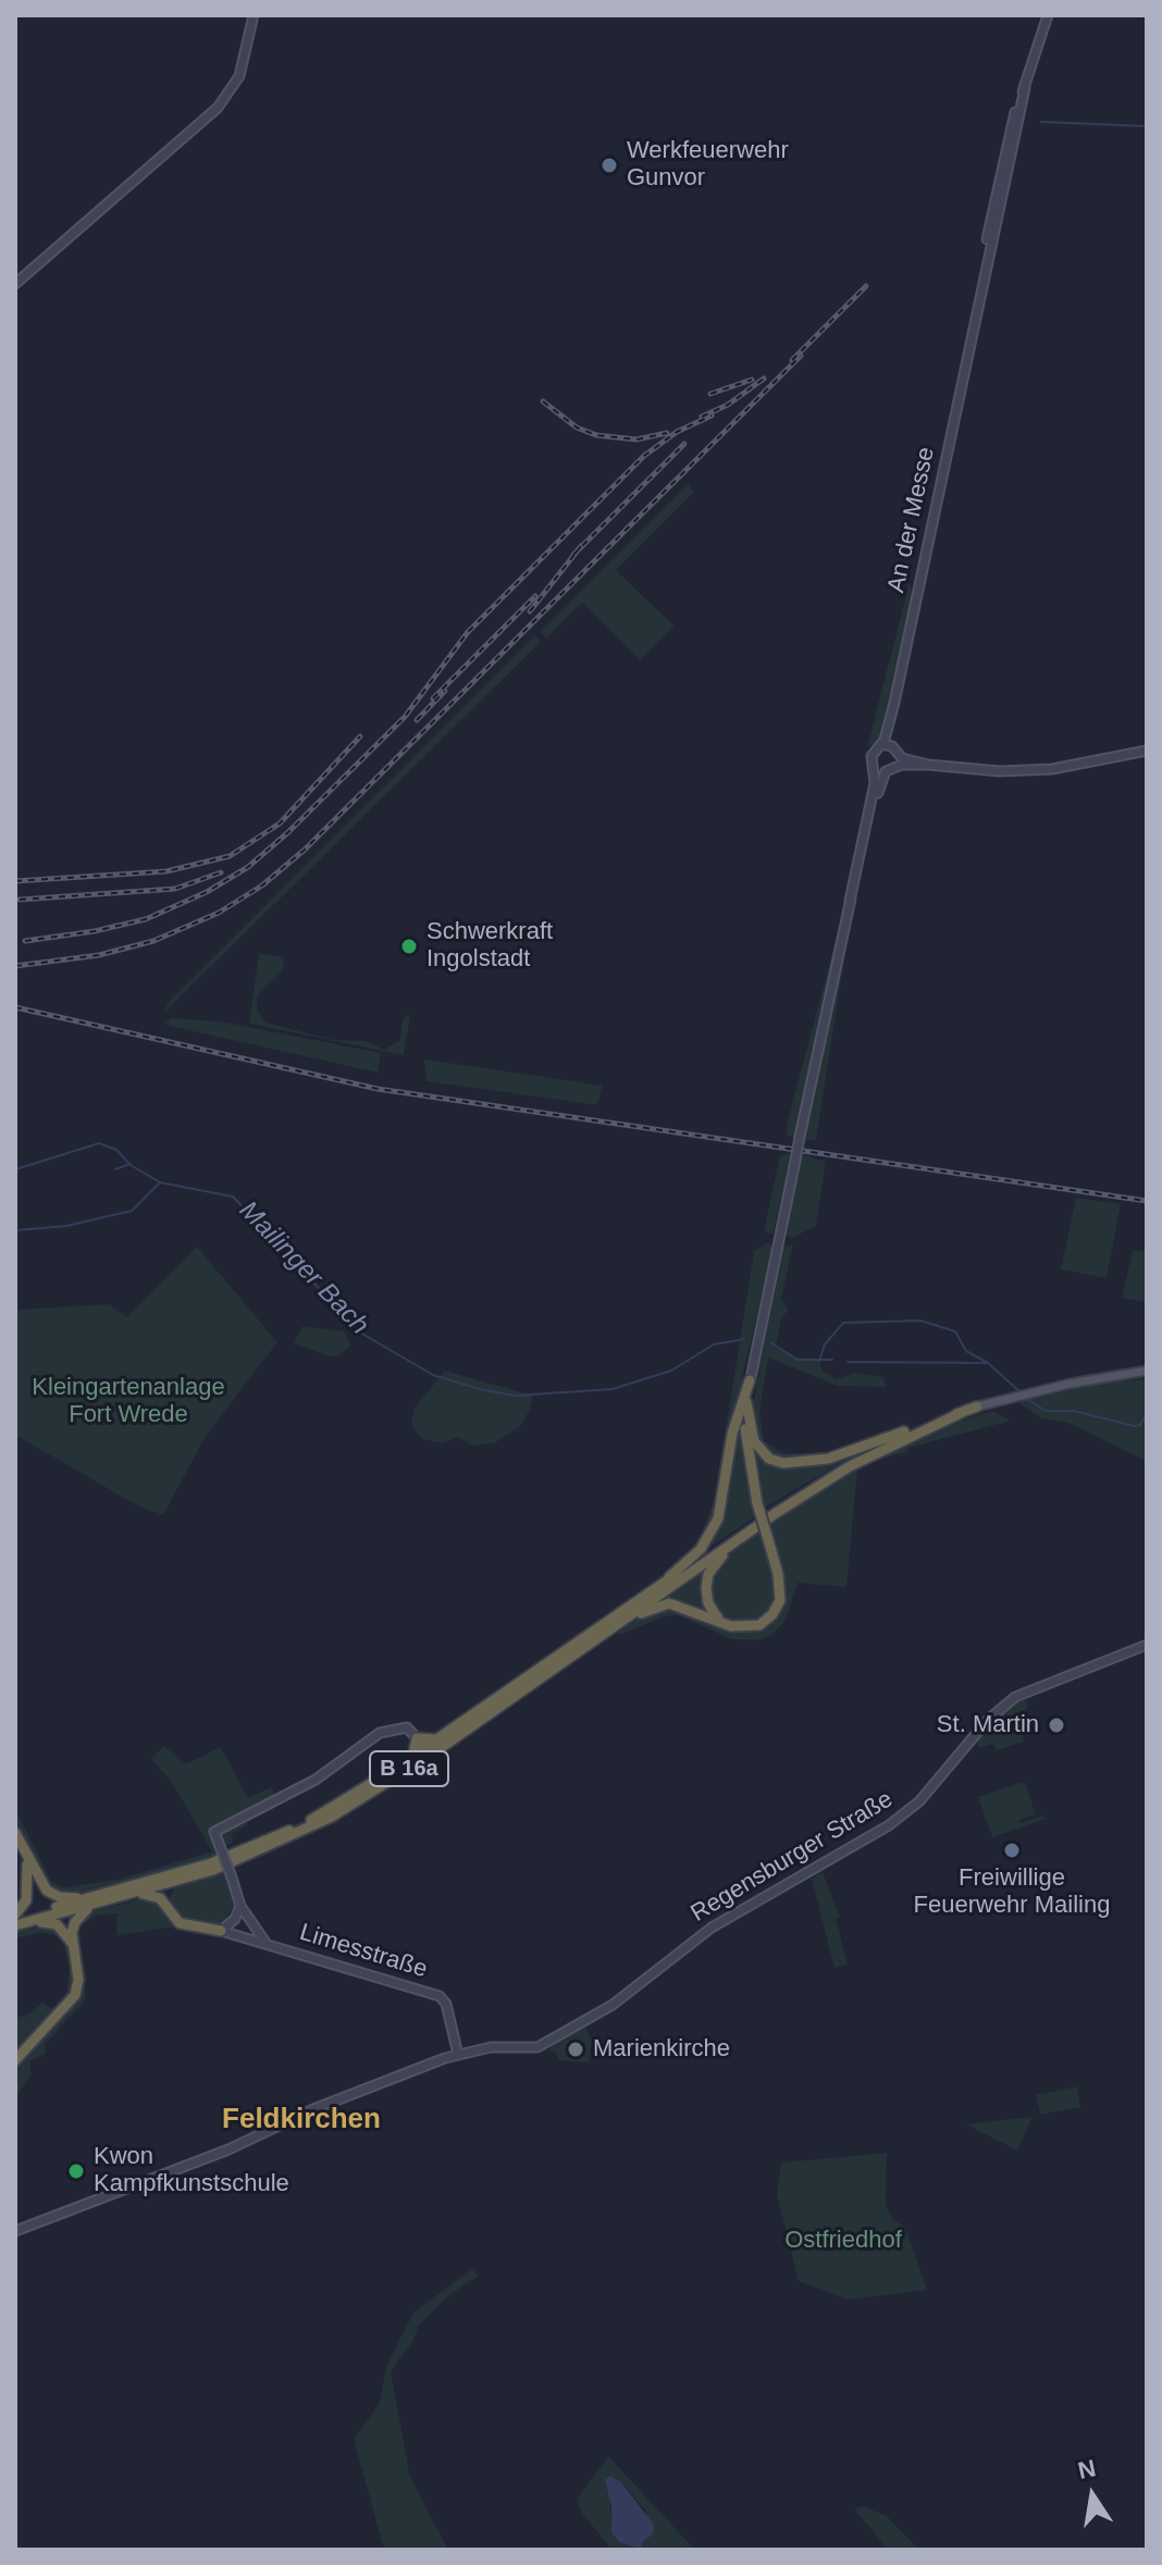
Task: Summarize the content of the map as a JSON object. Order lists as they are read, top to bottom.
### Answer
{
  "streets": {
    "highway": ["B 16a"],
    "street": ["An der Messe", "Regensburger Straße", "Limesstraße"]
  },
  "crossings": [
    ["Regensburger Straße", "Limesstraße"]
  ],
  "districts": ["Feldkirchen"],
  "water": ["Mailinger Bach"],
  "parks": ["Kleingartenanlage Fort Wrede", "Ostfriedhof"],
  "places": [
    "Werkfeuerwehr Gunvor",
    "Schwerkraft Ingolstadt",
    "St. Martin",
    "Freiwillige Feuerwehr Mailing",
    "Marienkirche",
    "Kwon Kampfkunstschule"
  ],
  "north": "top"
}
